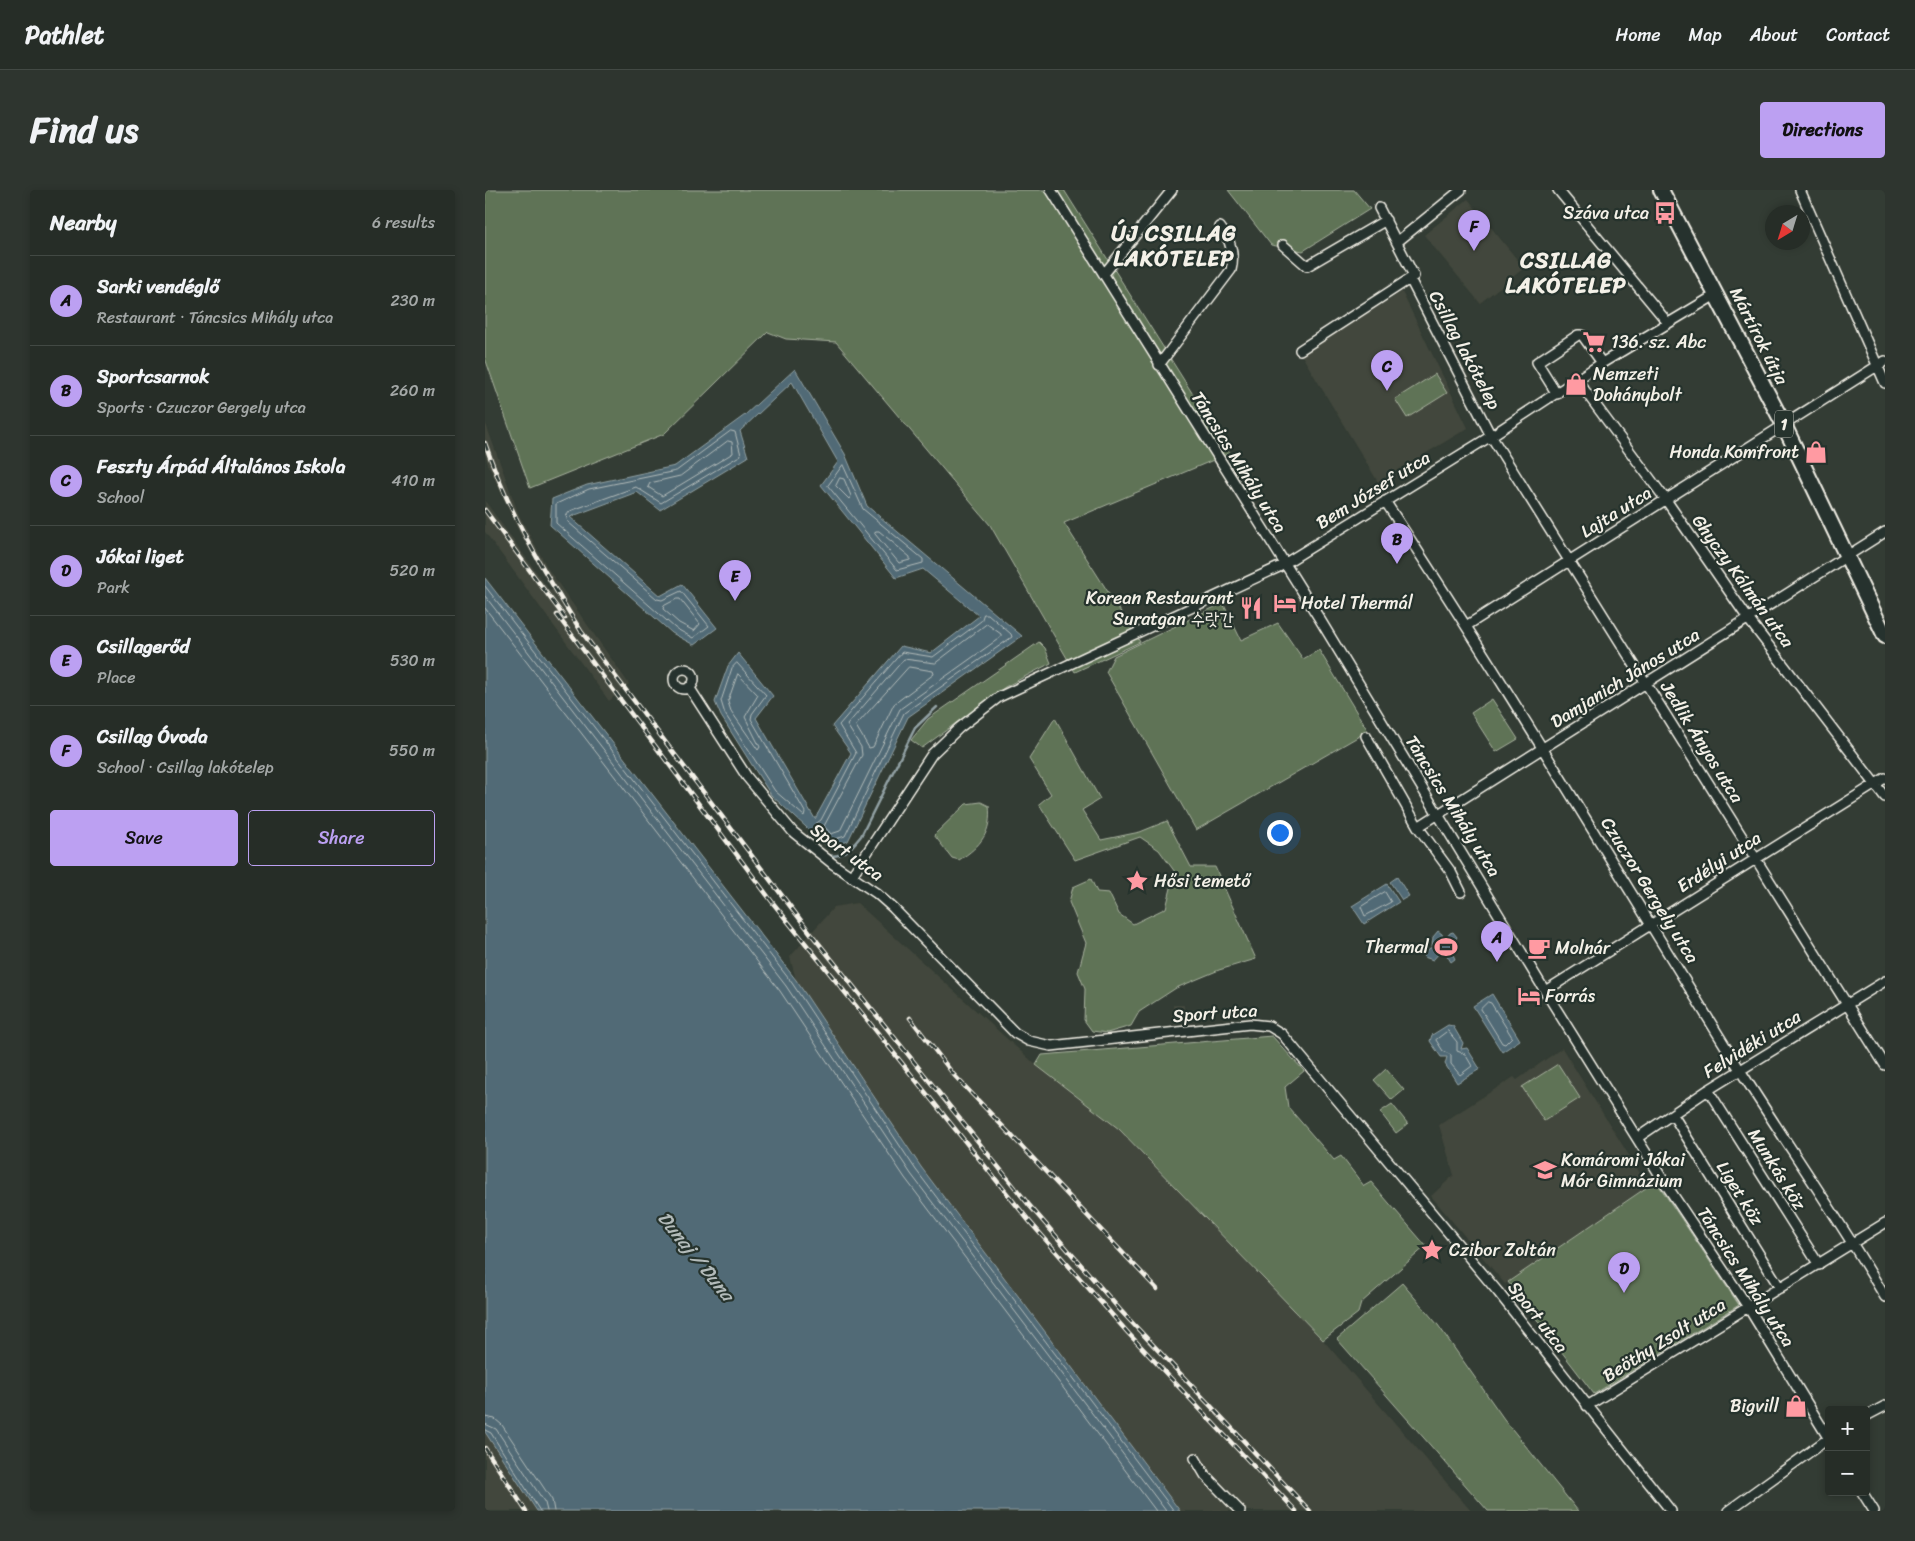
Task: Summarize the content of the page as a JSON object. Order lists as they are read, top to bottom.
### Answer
{
  "streets": {
    "main road": ["Mártírok útja", "1"],
    "street": [
      "Csillag lakótelep",
      "Táncsics Mihály utca",
      "Bem József utca",
      "Lajta utca",
      "Ghyczy Kálmán utca",
      "Damjanich János utca",
      "Jedlik Ányos utca",
      "Sport utca",
      "Erdélyi utca",
      "Czuczor Gergely utca",
      "Felvidéki utca",
      "Munkás köz",
      "Liget köz",
      "Beöthy Zsolt utca"
    ]
  },
  "crossings": [
    ["Mártírok útja", "Bem József utca"],
    ["Mártírok útja", "Lajta utca"],
    ["Mártírok útja", "Damjanich János utca"],
    ["Csillag lakótelep", "Bem József utca"],
    ["Csillag lakótelep", "Jedlik Ányos utca"],
    ["Táncsics Mihály utca", "Bem József utca"],
    ["Táncsics Mihály utca", "Damjanich János utca"],
    ["Táncsics Mihály utca", "Erdélyi utca"],
    ["Táncsics Mihály utca", "Felvidéki utca"],
    ["Táncsics Mihály utca", "Beöthy Zsolt utca"],
    ["Bem József utca", "Ghyczy Kálmán utca"],
    ["Bem József utca", "Jedlik Ányos utca"],
    ["Bem József utca", "Sport utca"],
    ["Bem József utca", "Czuczor Gergely utca"],
    ["Lajta utca", "Ghyczy Kálmán utca"],
    ["Lajta utca", "Jedlik Ányos utca"],
    ["Lajta utca", "Czuczor Gergely utca"],
    ["Ghyczy Kálmán utca", "Damjanich János utca"],
    ["Ghyczy Kálmán utca", "Erdélyi utca"],
    ["Damjanich János utca", "Jedlik Ányos utca"],
    ["Damjanich János utca", "Czuczor Gergely utca"],
    ["Jedlik Ányos utca", "Erdélyi utca"],
    ["Jedlik Ányos utca", "Felvidéki utca"],
    ["Sport utca", "Beöthy Zsolt utca"],
    ["Erdélyi utca", "Czuczor Gergely utca"],
    ["Czuczor Gergely utca", "Felvidéki utca"],
    ["Czuczor Gergely utca", "Beöthy Zsolt utca"],
    ["Felvidéki utca", "Munkás köz"],
    ["Felvidéki utca", "Liget köz"],
    ["Munkás köz", "Beöthy Zsolt utca"],
    ["Liget köz", "Beöthy Zsolt utca"]
  ],
  "districts": ["ÚJ CSILLAG LAKÓTELEP", "CSILLAG LAKÓTELEP"],
  "water": ["Dunaj / Duna"],
  "places": {
    "bus stop": ["Száva utca"],
    "supermarket": ["136. sz. Abc"],
    "shop": ["Nemzeti Dohánybolt", "Honda Komfront", "Bigvill"],
    "hotel": ["Hotel Thermál", "Forrás"],
    "restaurant": ["Korean Restaurant Suratgan 수랏간"],
    "place": ["Hősi temető", "Czibor Zoltán"],
    "sports": ["Thermal"],
    "cafe": ["Molnár"],
    "school or university": ["Komáromi Jókai Mór Gimnázium"]
  },
  "north": "bottom left",
  "page": {
    "header": "Pathlet",
    "nav": [
      "Home",
      "Map",
      "About",
      "Contact"
    ],
    "title": "Find us",
    "buttons": [
      "Directions",
      ["Save", "Share"]
    ],
    "heading": ["Nearby", "6 results"],
    "pins": [
      "F",
      "C",
      "B",
      "E",
      "A",
      "D"
    ],
    "list": [
      {
        "mark": "A",
        "name": "Sarki vendéglő",
        "note": "Restaurant · Táncsics Mihály utca",
        "value": "230 m"
      },
      {
        "mark": "B",
        "name": "Sportcsarnok",
        "note": "Sports · Czuczor Gergely utca",
        "value": "260 m"
      },
      {
        "mark": "C",
        "name": "Feszty Árpád Általános Iskola",
        "note": "School",
        "value": "410 m"
      },
      {
        "mark": "D",
        "name": "Jókai liget",
        "note": "Park",
        "value": "520 m"
      },
      {
        "mark": "E",
        "name": "Csillagerőd",
        "note": "Place",
        "value": "530 m"
      },
      {
        "mark": "F",
        "name": "Csillag Óvoda",
        "note": "School · Csillag lakótelep",
        "value": "550 m"
      }
    ],
    "map_buttons": ["+", "−"]
  }
}
